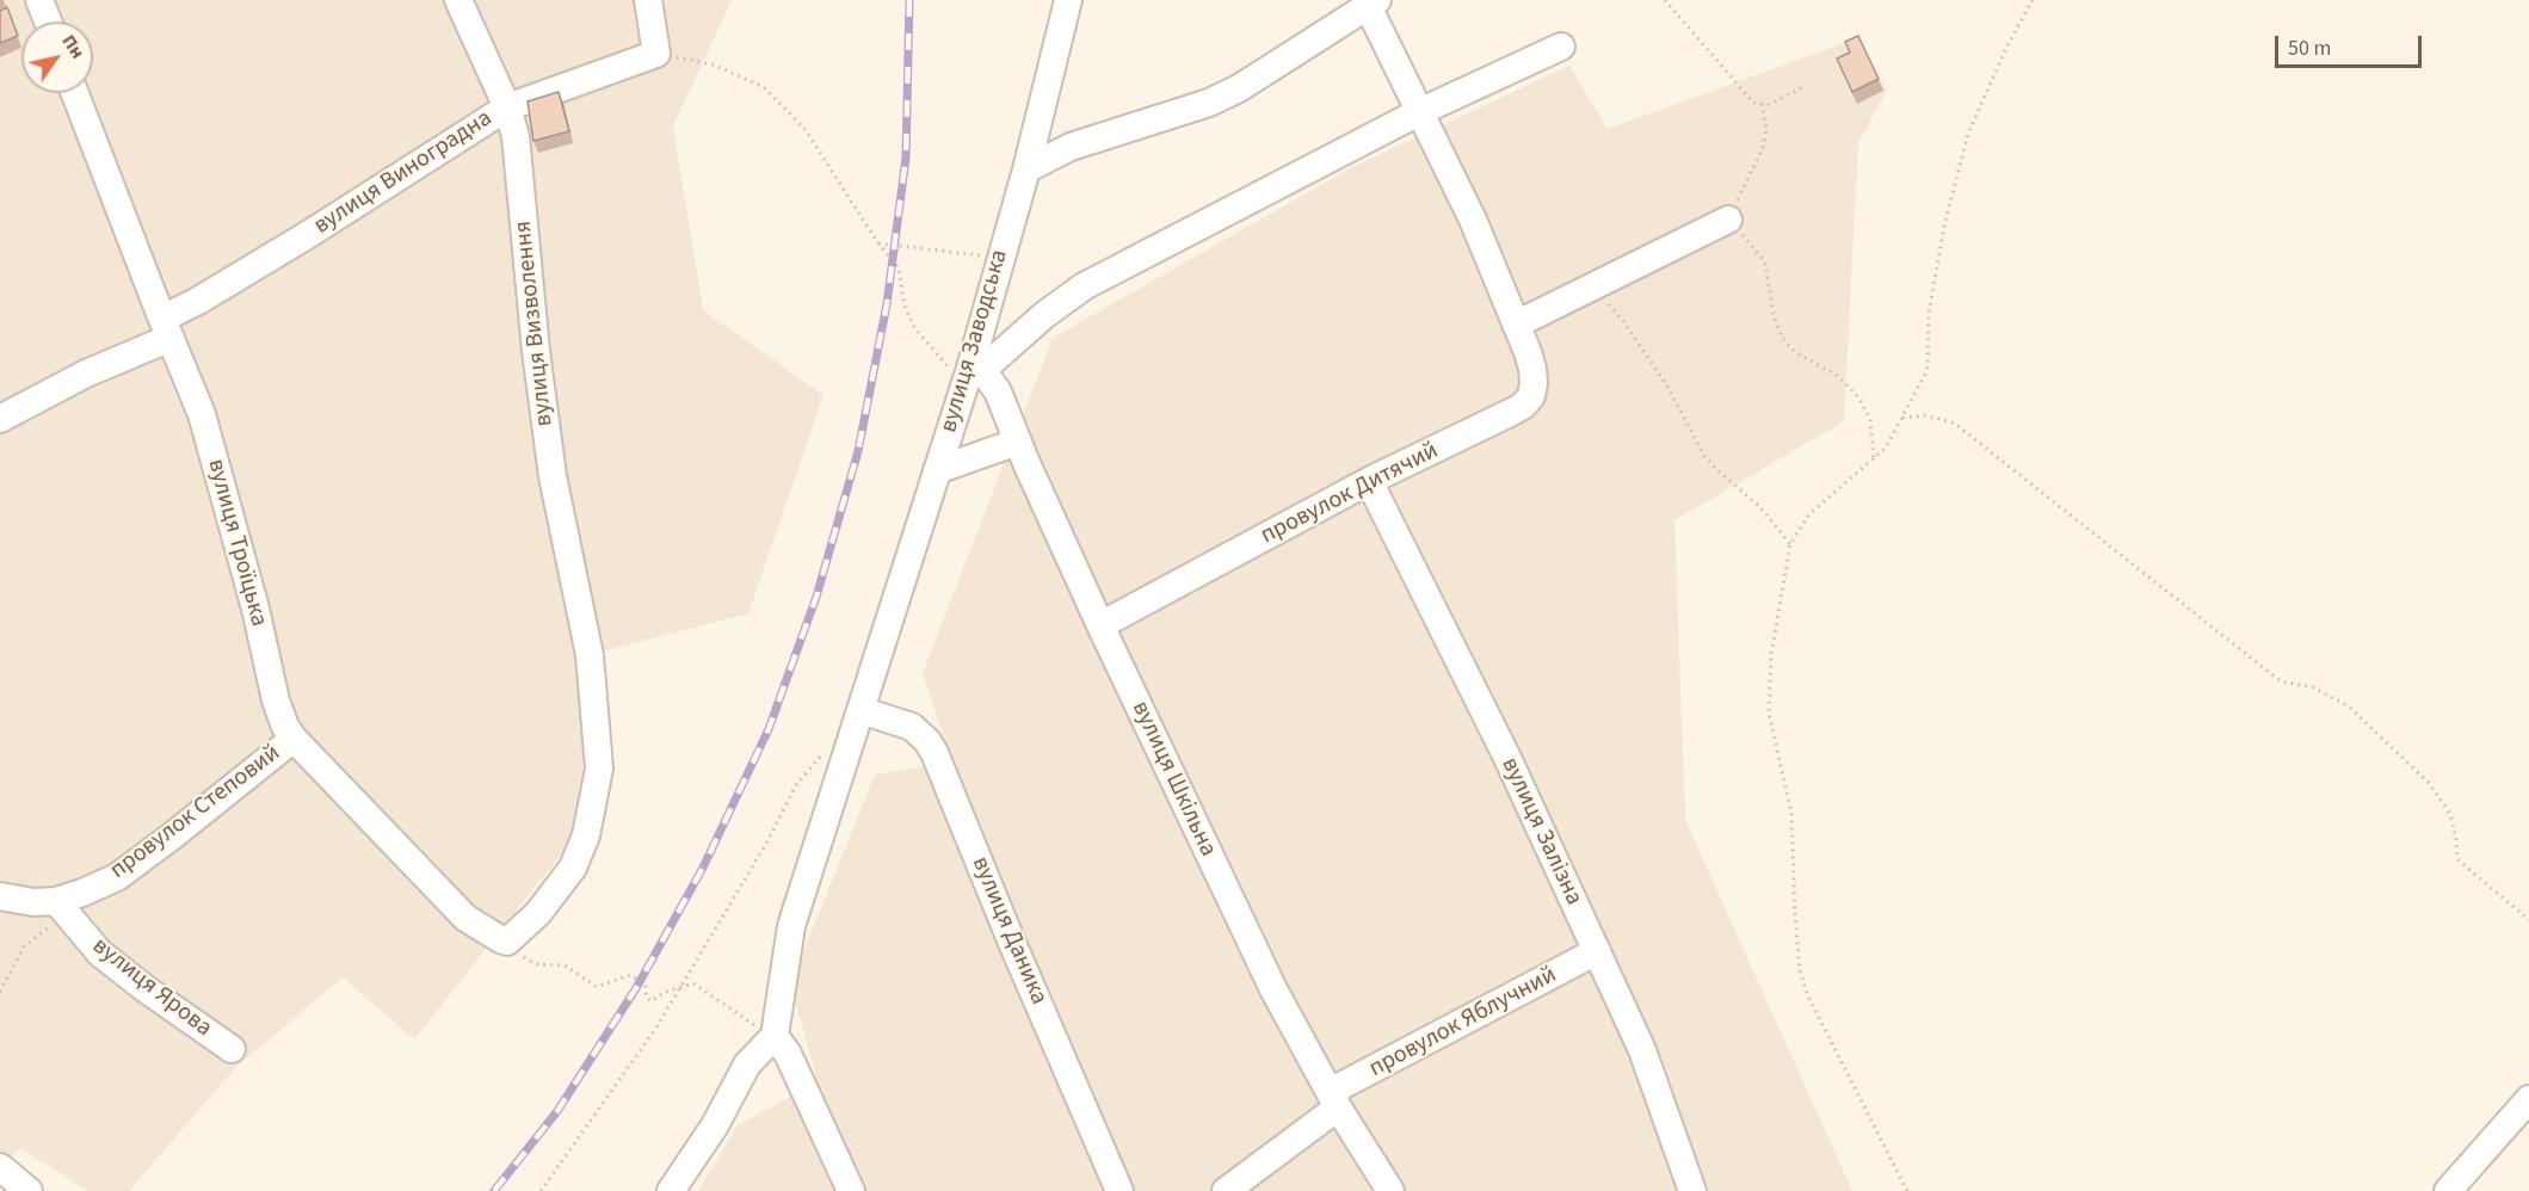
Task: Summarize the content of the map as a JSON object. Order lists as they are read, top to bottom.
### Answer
{
  "streets": {
    "street": [
      "вулиця Виноградна",
      "вулиця Визволення",
      "вулиця Заводська",
      "провулок Дитячий",
      "вулиця Троїцька",
      "вулиця Шкільна",
      "провулок Степовий",
      "вулиця Залізна",
      "вулиця Даника",
      "вулиця Ярова",
      "провулок Яблучний"
    ]
  },
  "crossings": [
    ["вулиця Виноградна", "вулиця Визволення"],
    ["вулиця Виноградна", "вулиця Троїцька"],
    ["вулиця Визволення", "вулиця Троїцька"],
    ["вулиця Заводська", "вулиця Шкільна"],
    ["вулиця Заводська", "вулиця Даника"],
    ["провулок Дитячий", "вулиця Шкільна"],
    ["провулок Дитячий", "вулиця Залізна"],
    ["вулиця Троїцька", "провулок Степовий"],
    ["вулиця Шкільна", "провулок Яблучний"],
    ["провулок Степовий", "вулиця Ярова"],
    ["вулиця Залізна", "провулок Яблучний"]
  ],
  "scale_bar": "50 m",
  "north": "top right"
}
